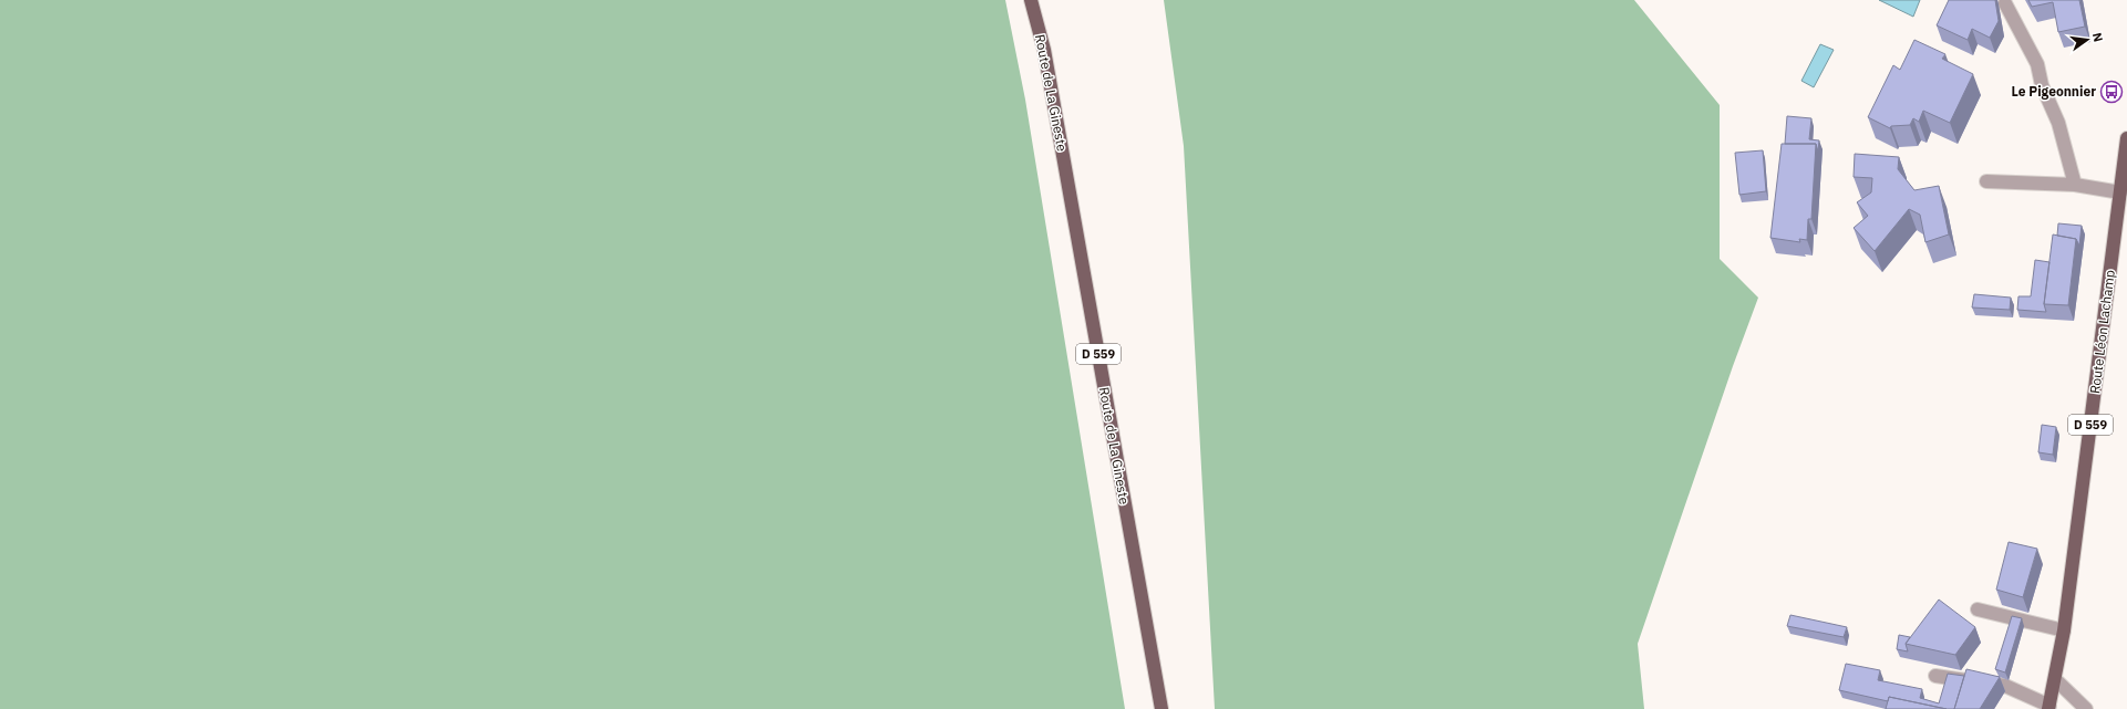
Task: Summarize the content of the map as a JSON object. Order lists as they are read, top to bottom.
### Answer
{
  "streets": {
    "main road": ["Route de La Gineste", "Route Léon Lachamp", "D 559"]
  },
  "places": {
    "bus stop": ["Le Pigeonnier"]
  },
  "north": "right"
}
